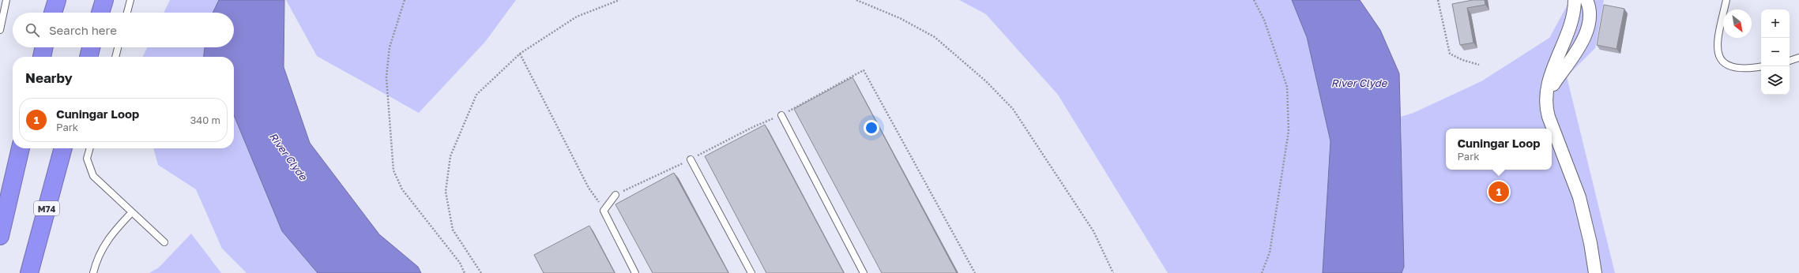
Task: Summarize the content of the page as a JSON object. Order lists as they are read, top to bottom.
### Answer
{
  "streets": {
    "highway": ["M74"]
  },
  "water": ["River Clyde"],
  "north": "bottom right",
  "page": {
    "map_buttons": ["+", "−"],
    "search": "Search here",
    "heading": "Nearby",
    "list": [
      {
        "mark": "1",
        "name": "Cuningar Loop",
        "note": "Park",
        "value": "340 m"
      }
    ],
    "popup": ["Cuningar Loop", "Park"],
    "pins": "1"
  }
}
